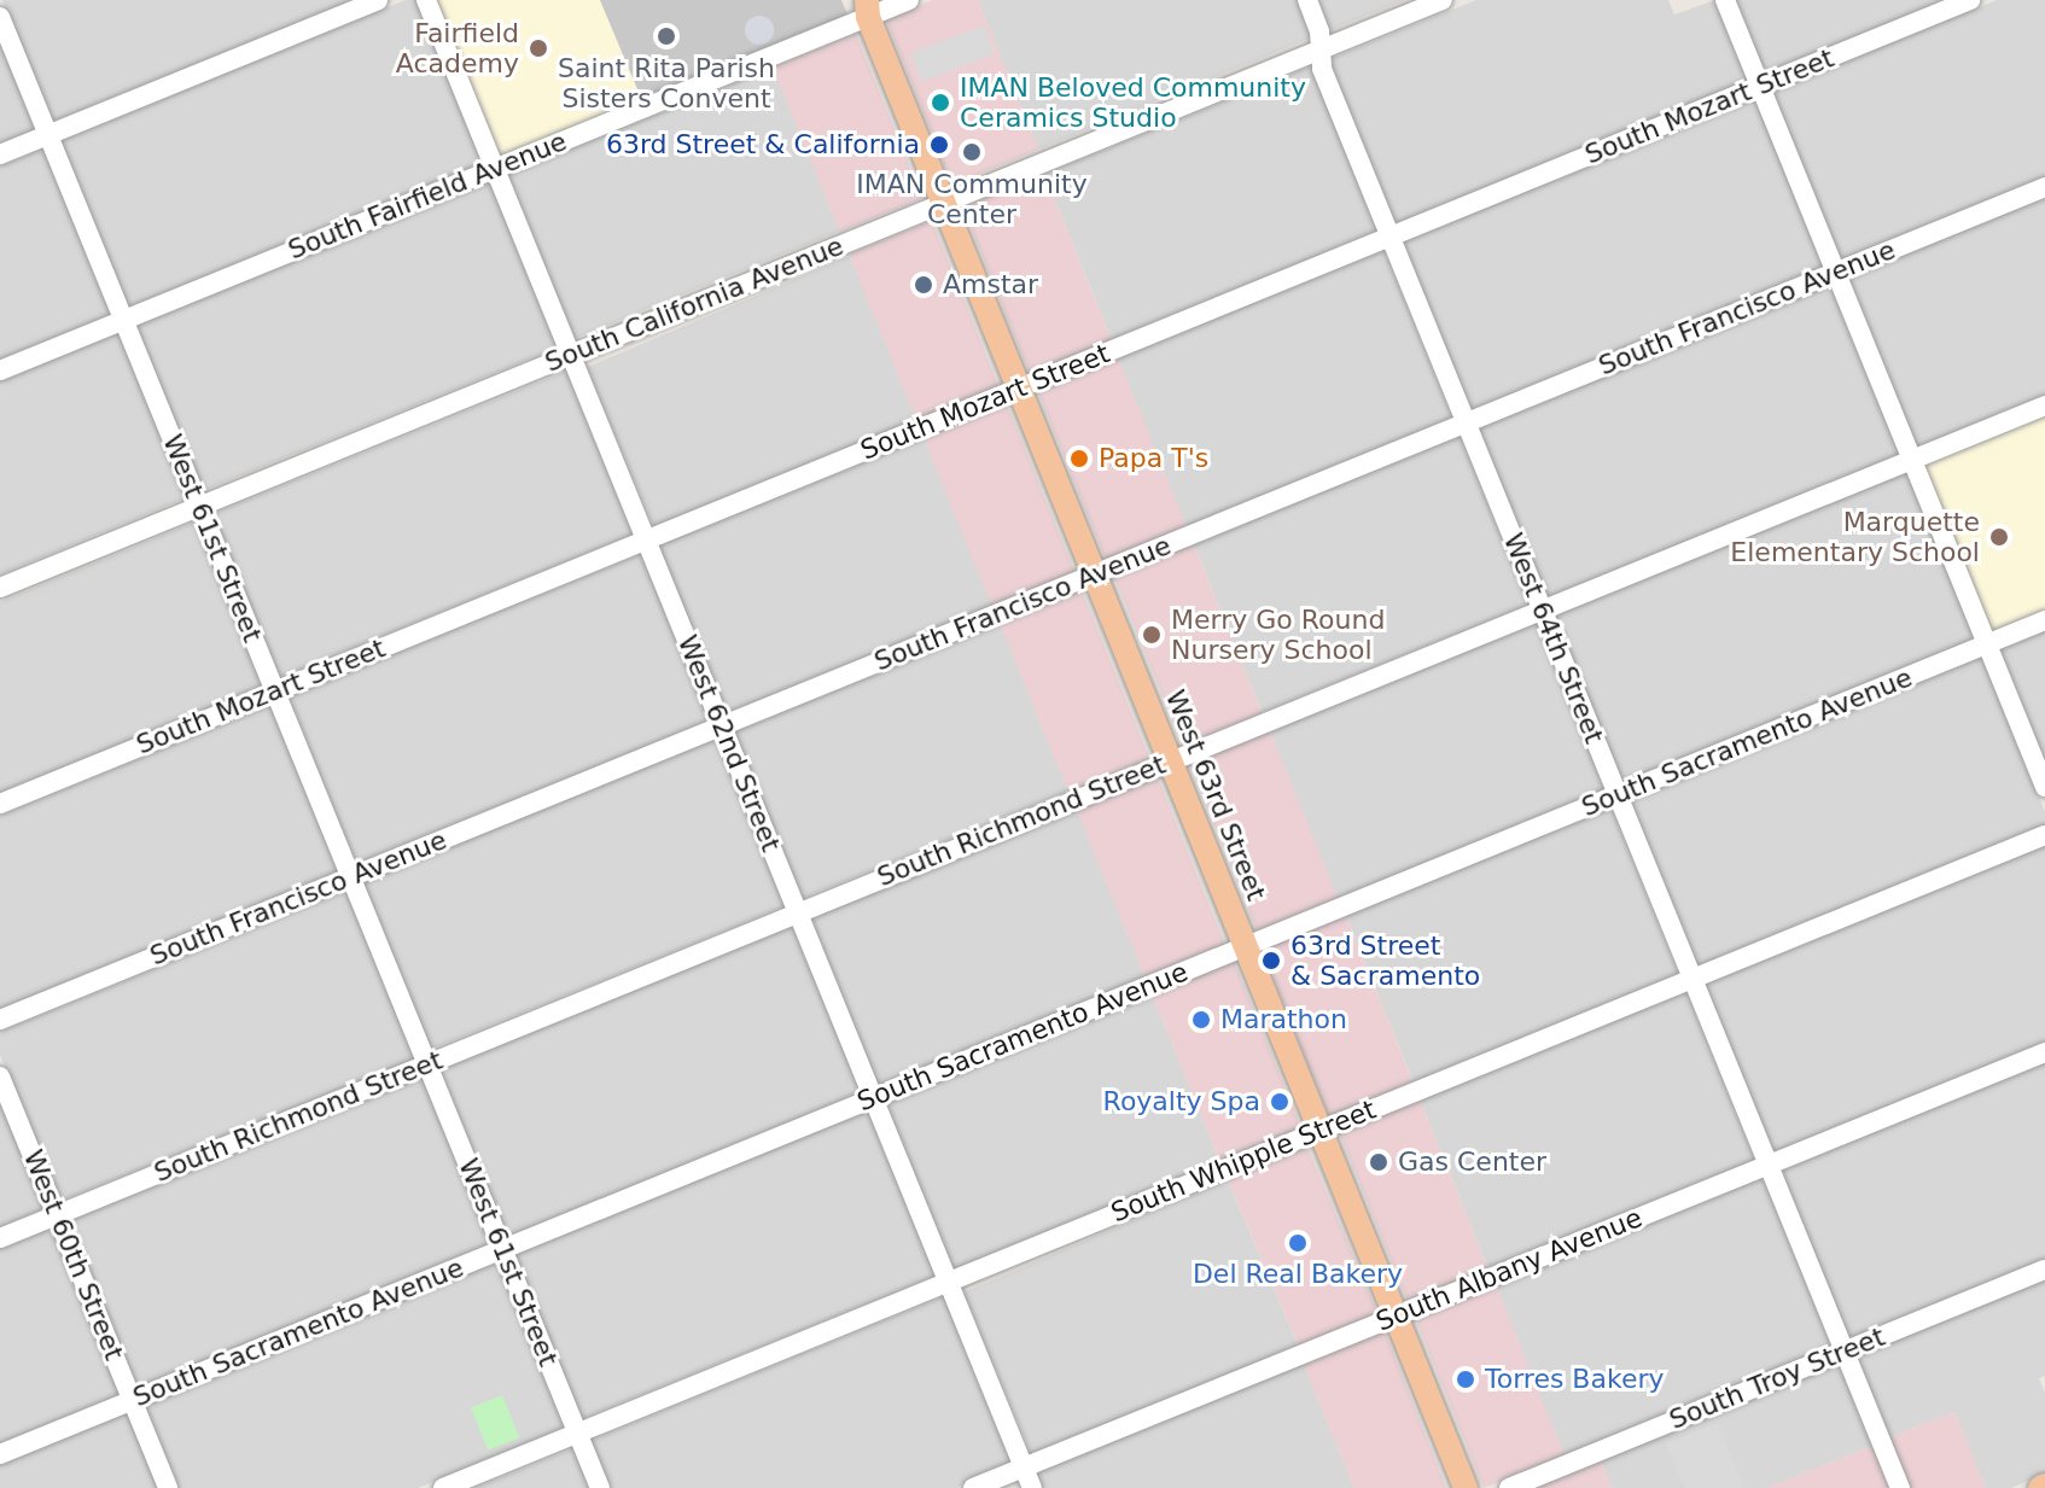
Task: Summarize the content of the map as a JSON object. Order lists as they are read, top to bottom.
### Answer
{
  "streets": {
    "main road": ["West 63rd Street"],
    "street": [
      "South Mozart Street",
      "South Fairfield Avenue",
      "South California Avenue",
      "South Francisco Avenue",
      "West 61st Street",
      "West 64th Street",
      "South Sacramento Avenue",
      "West 62nd Street",
      "South Richmond Street",
      "South Whipple Street",
      "West 60th Street",
      "South Albany Avenue",
      "South Troy Street"
    ]
  },
  "crossings": [
    ["South Mozart Street", "West 61st Street"],
    ["South Mozart Street", "West 64th Street"],
    ["South Mozart Street", "West 62nd Street"],
    ["South Mozart Street", "West 63rd Street"],
    ["South Fairfield Avenue", "West 61st Street"],
    ["South Fairfield Avenue", "West 62nd Street"],
    ["South Fairfield Avenue", "West 63rd Street"],
    ["South California Avenue", "West 61st Street"],
    ["South California Avenue", "West 64th Street"],
    ["South California Avenue", "West 62nd Street"],
    ["South California Avenue", "West 63rd Street"],
    ["South Francisco Avenue", "West 61st Street"],
    ["South Francisco Avenue", "West 64th Street"],
    ["South Francisco Avenue", "West 62nd Street"],
    ["South Francisco Avenue", "West 63rd Street"],
    ["West 61st Street", "South Sacramento Avenue"],
    ["West 61st Street", "South Richmond Street"],
    ["West 61st Street", "South Whipple Street"],
    ["West 64th Street", "South Sacramento Avenue"],
    ["West 64th Street", "South Richmond Street"],
    ["West 64th Street", "South Whipple Street"],
    ["West 64th Street", "South Albany Avenue"],
    ["West 64th Street", "South Troy Street"],
    ["South Sacramento Avenue", "West 62nd Street"],
    ["South Sacramento Avenue", "West 63rd Street"],
    ["South Sacramento Avenue", "West 60th Street"],
    ["West 62nd Street", "South Richmond Street"],
    ["West 62nd Street", "South Whipple Street"],
    ["West 62nd Street", "South Albany Avenue"],
    ["West 63rd Street", "South Richmond Street"],
    ["West 63rd Street", "South Whipple Street"],
    ["West 63rd Street", "South Albany Avenue"],
    ["South Richmond Street", "West 60th Street"]
  ],
  "places": [
    "Saint Rita Parish Sisters Convent",
    "Fairfield Academy",
    "IMAN Beloved Community Ceramics Studio",
    "63rd Street & California",
    "IMAN Community Center",
    "Amstar",
    "Papa T's",
    "Marquette Elementary School",
    "Merry Go Round Nursery School",
    "63rd Street & Sacramento",
    "Marathon",
    "Royalty Spa",
    "Gas Center",
    "Del Real Bakery",
    "Torres Bakery"
  ]
}
